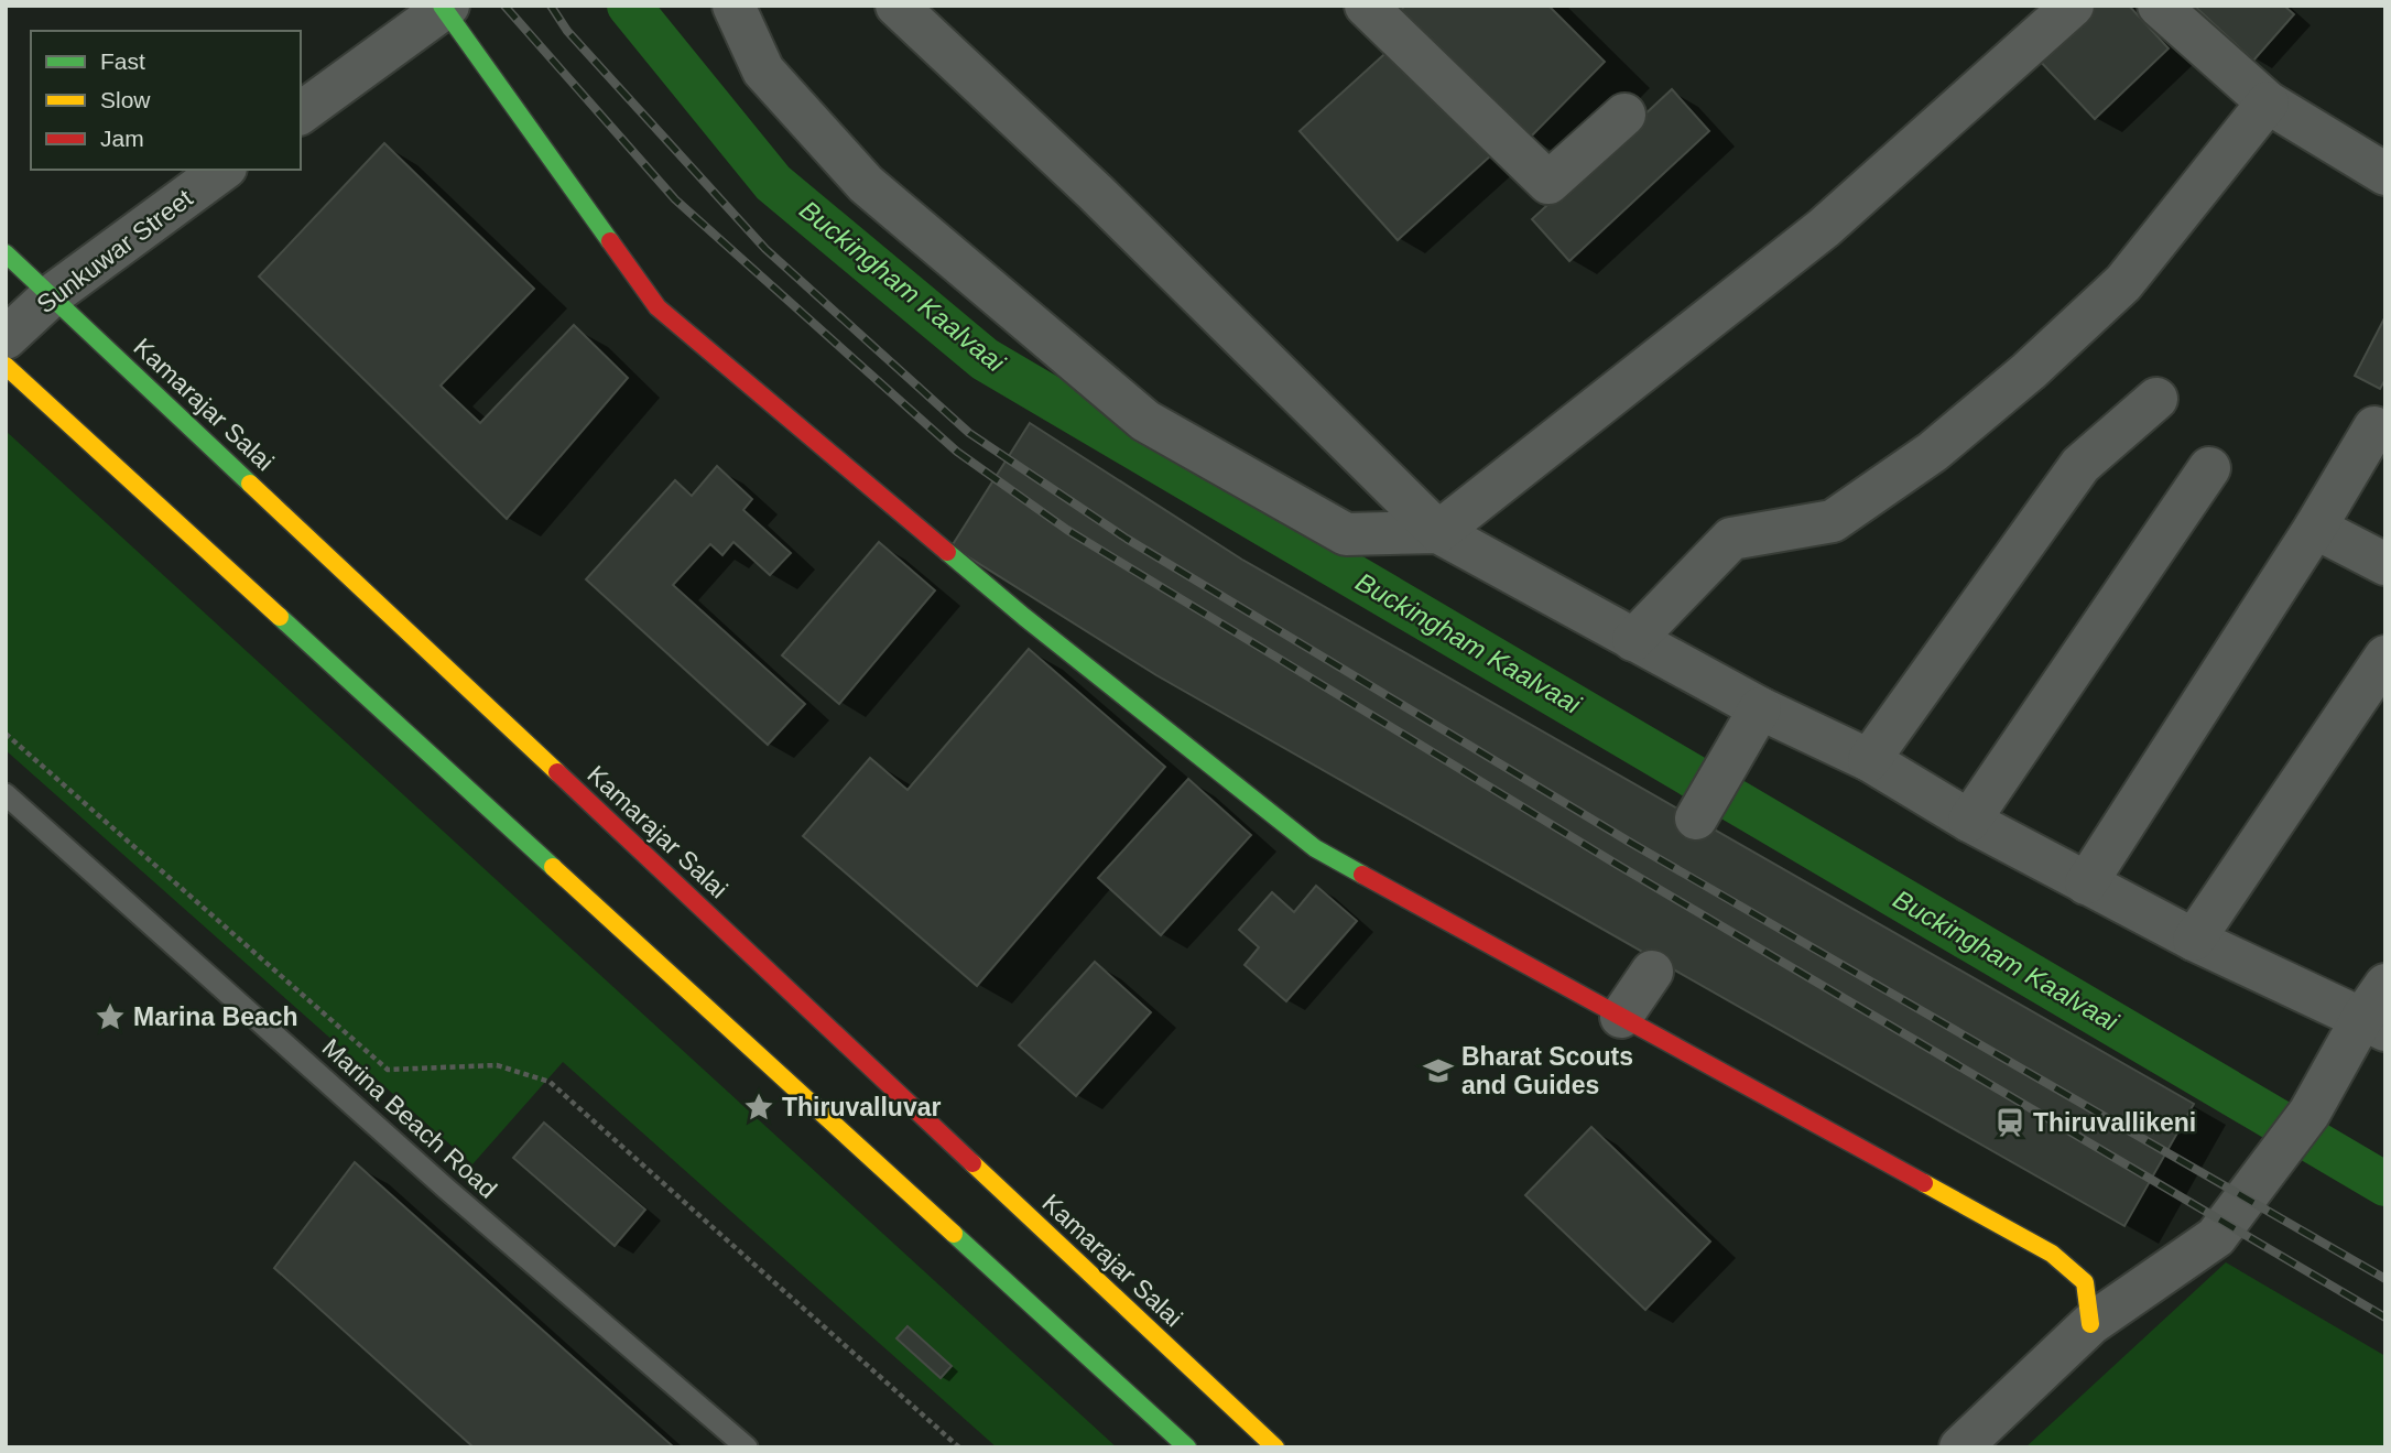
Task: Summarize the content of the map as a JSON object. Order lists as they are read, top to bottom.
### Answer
{
  "streets": {
    "main road": ["Kamarajar Salai"],
    "street": ["Sunkuwar Street"],
    "lane": ["Marina Beach Road"]
  },
  "crossings": [
    ["Sunkuwar Street", "Kamarajar Salai"]
  ],
  "water": ["Buckingham Kaalvaai"],
  "places": {
    "place": ["Marina Beach", "Thiruvalluvar"],
    "school or university": ["Bharat Scouts and Guides"],
    "station": ["Thiruvallikeni"]
  },
  "legend": ["Fast", "Slow", "Jam"]
}
